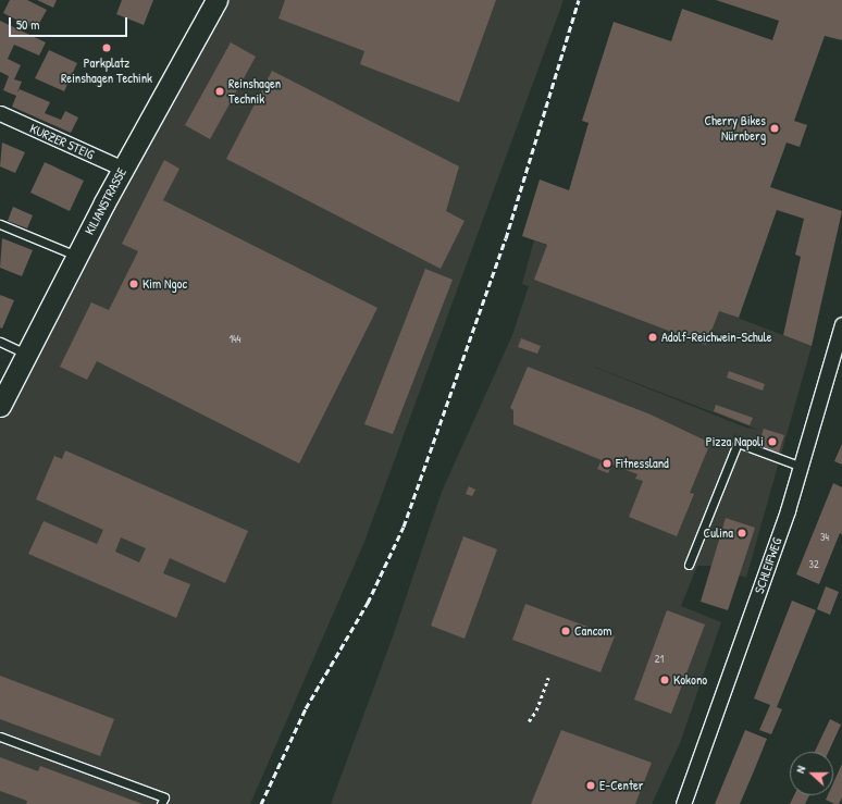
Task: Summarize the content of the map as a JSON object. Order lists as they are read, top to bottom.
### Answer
{
  "streets": {
    "main road": ["KILIANSTRASSE"],
    "street": ["KURZER STEIG", "SCHLEIFWEG"]
  },
  "crossings": [
    ["KURZER STEIG", "KILIANSTRASSE"]
  ],
  "places": [
    "Parkplatz Reinshagen Techink",
    "Reinshagen Technik",
    "Cherry Bikes Nürnberg",
    "Kim Ngoc",
    "Adolf-Reichwein-Schule",
    "Pizza Napoli",
    "Fitnessland",
    "Culina",
    "Cancom",
    "Kokono",
    "E-Center"
  ],
  "house_numbers": [
    "144",
    "34",
    "32",
    "21"
  ],
  "scale_bar": "50 m",
  "north": "left"
}
